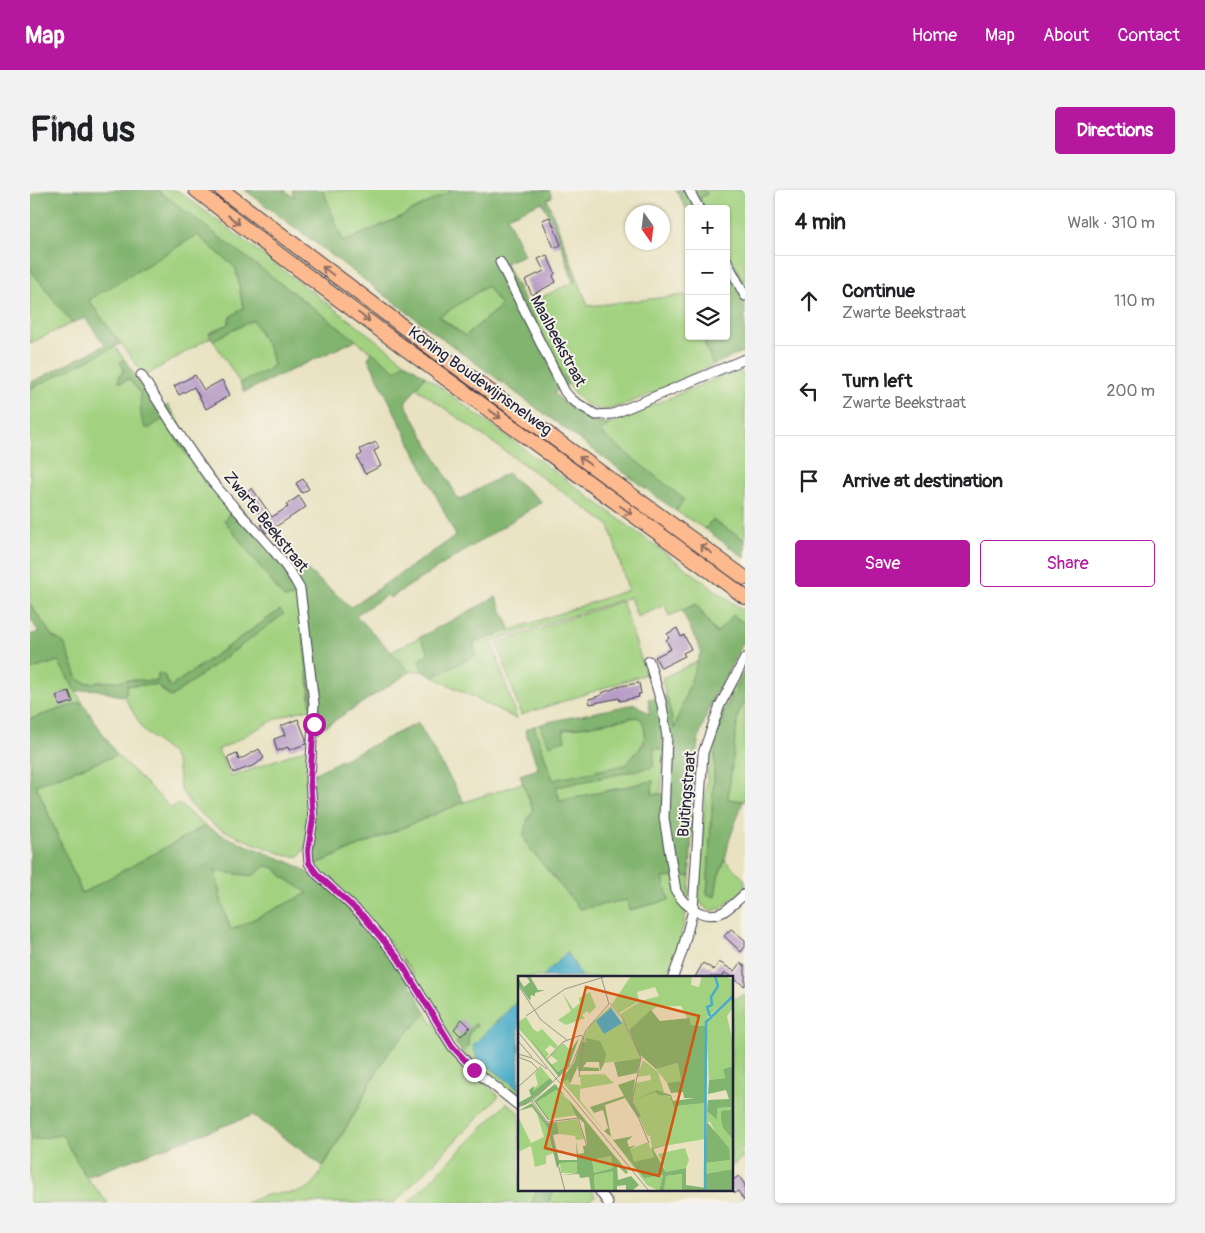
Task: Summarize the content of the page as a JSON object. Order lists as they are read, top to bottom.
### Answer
{
  "streets": {
    "highway": ["Koning Boudewijnsnelweg"],
    "street": ["Maalbeekstraat", "Zwarte Beekstraat", "Buitingstraat"]
  },
  "north": "bottom",
  "page": {
    "header": "Map",
    "nav": [
      "Home",
      "Map",
      "About",
      "Contact"
    ],
    "buttons": [
      "Directions",
      ["Save", "Share"]
    ],
    "title": "Find us",
    "heading": ["4 min", "Walk · 310 m"],
    "map_buttons": ["+", "−"],
    "list": [
      ["Continue", "Zwarte Beekstraat", "110 m"],
      ["Turn left", "Zwarte Beekstraat", "200 m"],
      "Arrive at destination"
    ]
  }
}
